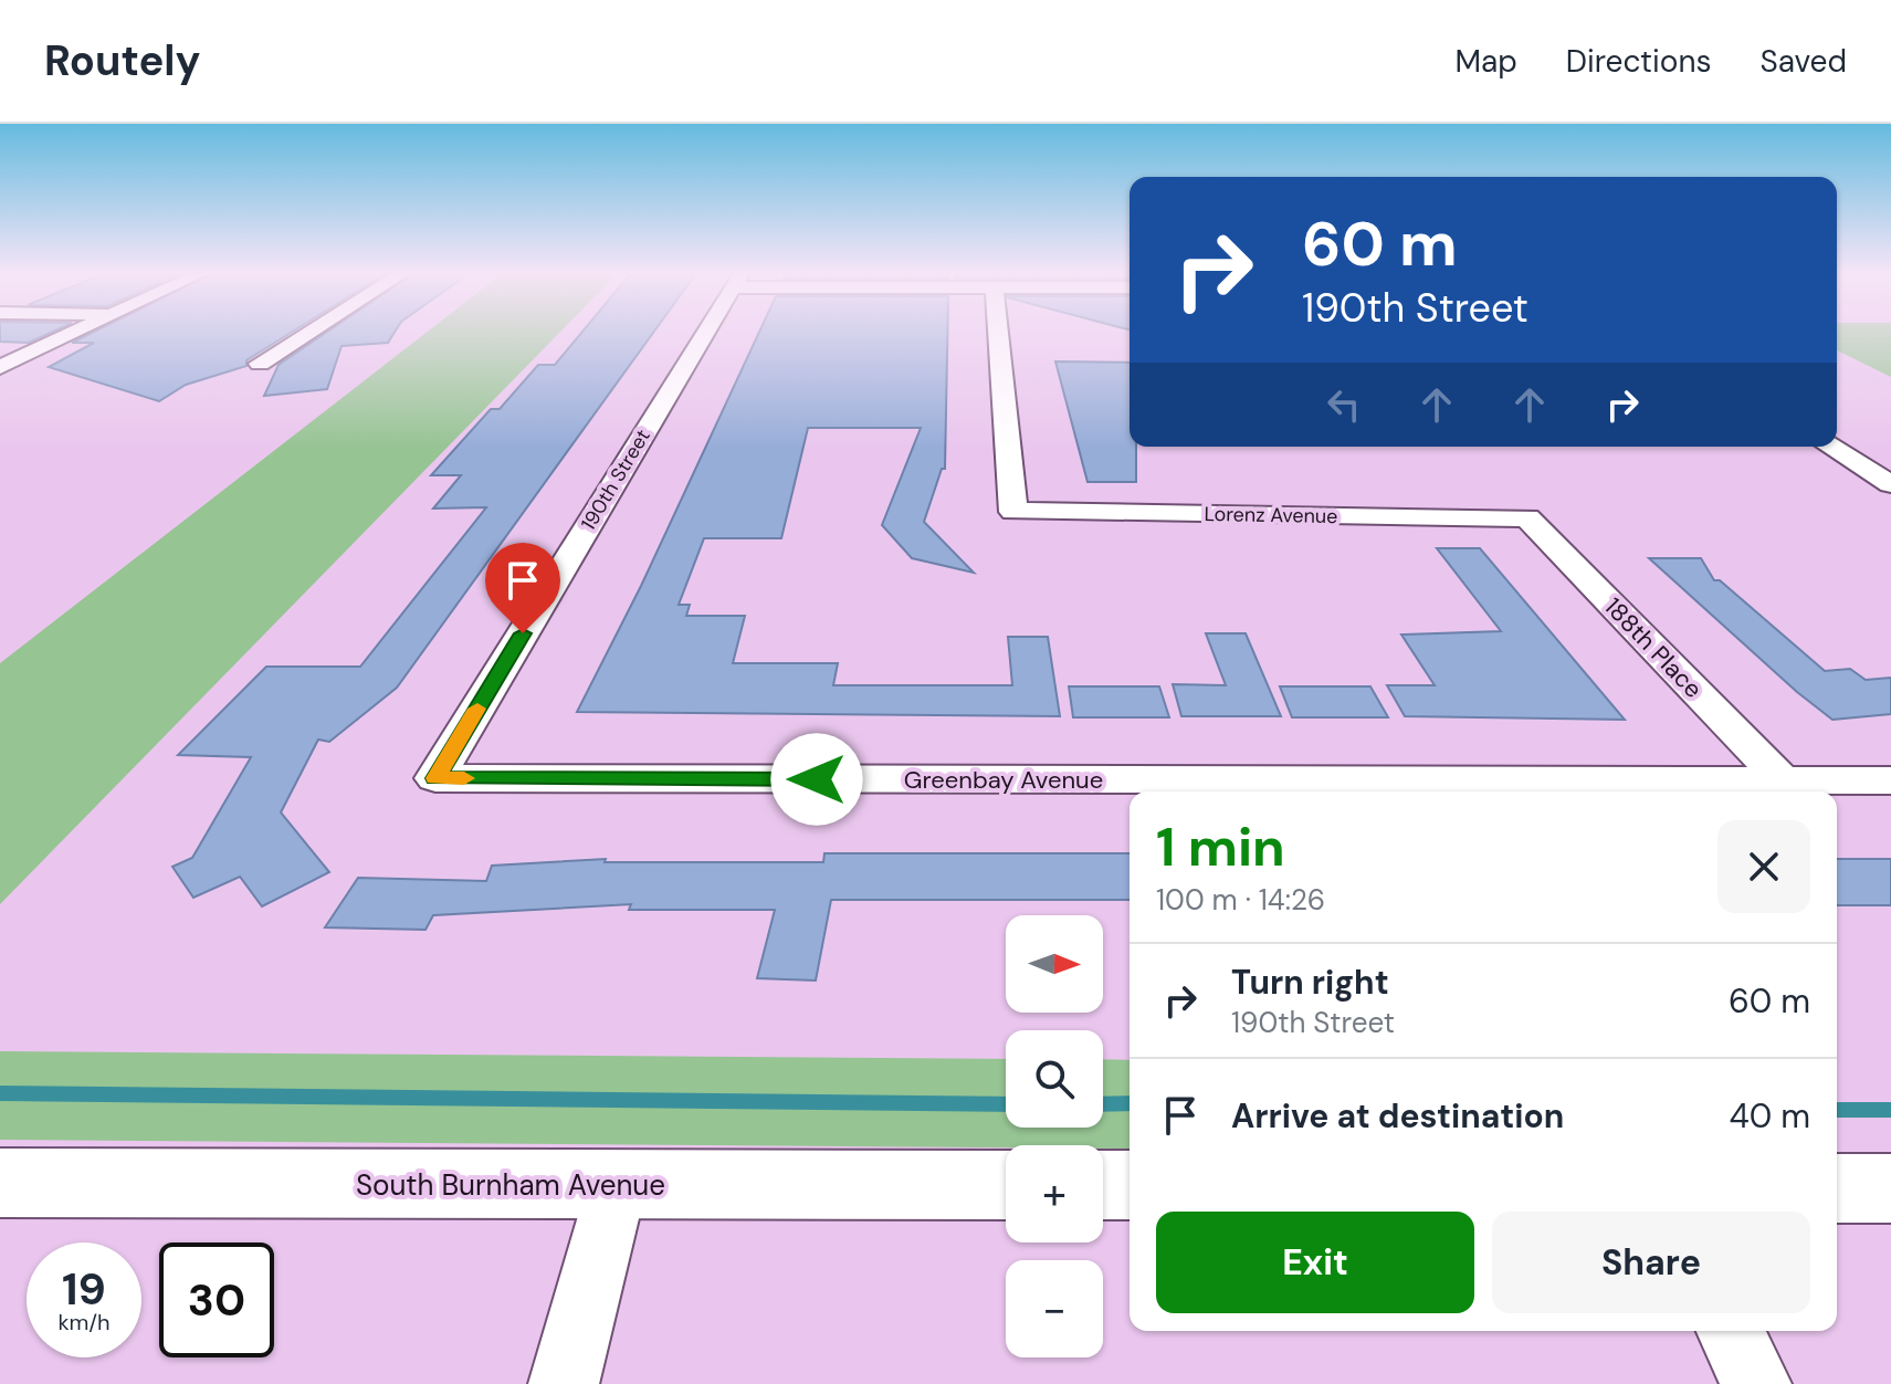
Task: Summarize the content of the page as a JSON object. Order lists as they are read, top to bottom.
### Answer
{
  "streets": {
    "main road": ["South Burnham Avenue"],
    "street": [
      "190th Street",
      "Lorenz Avenue",
      "188th Place",
      "Greenbay Avenue"
    ]
  },
  "crossings": [
    ["190th Street", "Greenbay Avenue"],
    ["Lorenz Avenue", "188th Place"],
    ["188th Place", "Greenbay Avenue"]
  ],
  "north": "right",
  "page": {
    "header": "Routely",
    "nav": ["Map", "Directions", "Saved"],
    "turn": ["60 m", "190th Street"],
    "heading": ["1 min", "100 m · 14:26"],
    "map_buttons": ["+", "−"],
    "list": [
      {
        "name": "Turn right",
        "note": "190th Street",
        "value": "60 m"
      },
      {
        "name": "Arrive at destination",
        "value": "40 m"
      }
    ],
    "buttons": ["Exit", "Share"],
    "speed": "19 km/h",
    "limit": "30"
  }
}
